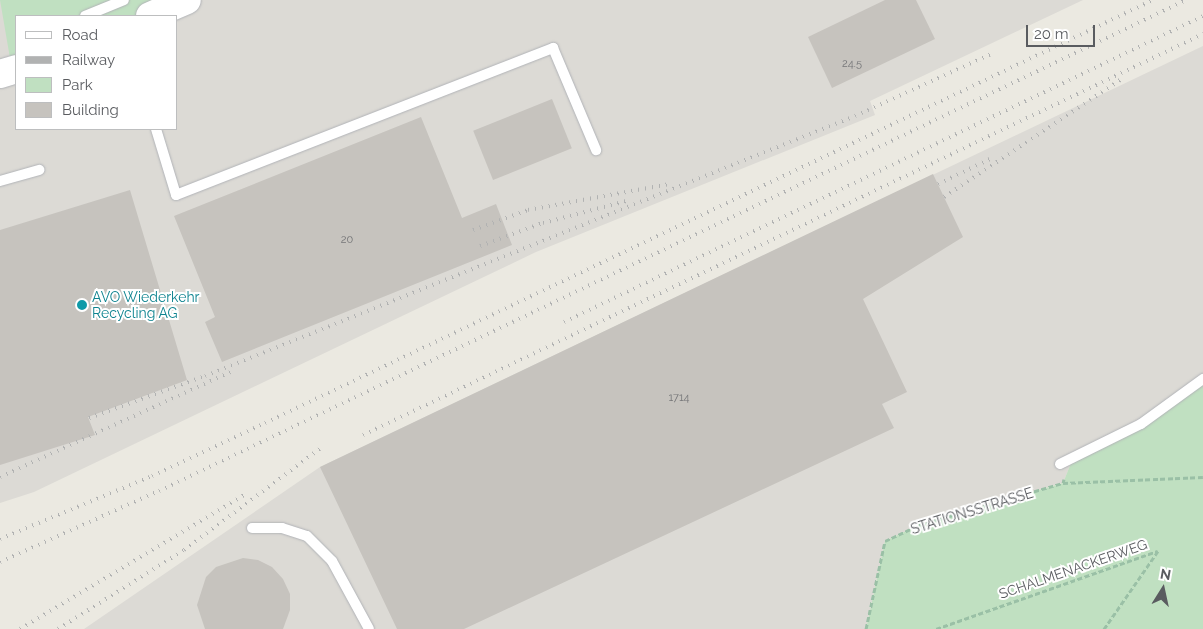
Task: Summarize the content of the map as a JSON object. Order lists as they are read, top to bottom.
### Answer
{
  "streets": {
    "path": ["STATIONSSTRASSE", "SCHALMENACKERWEG"]
  },
  "places": ["AVO Wiederkehr Recycling AG"],
  "house_numbers": ["24.5", "20", "1714"],
  "legend": [
    "Road",
    "Railway",
    "Park",
    "Building"
  ],
  "scale_bar": "20 m",
  "north": "top"
}
